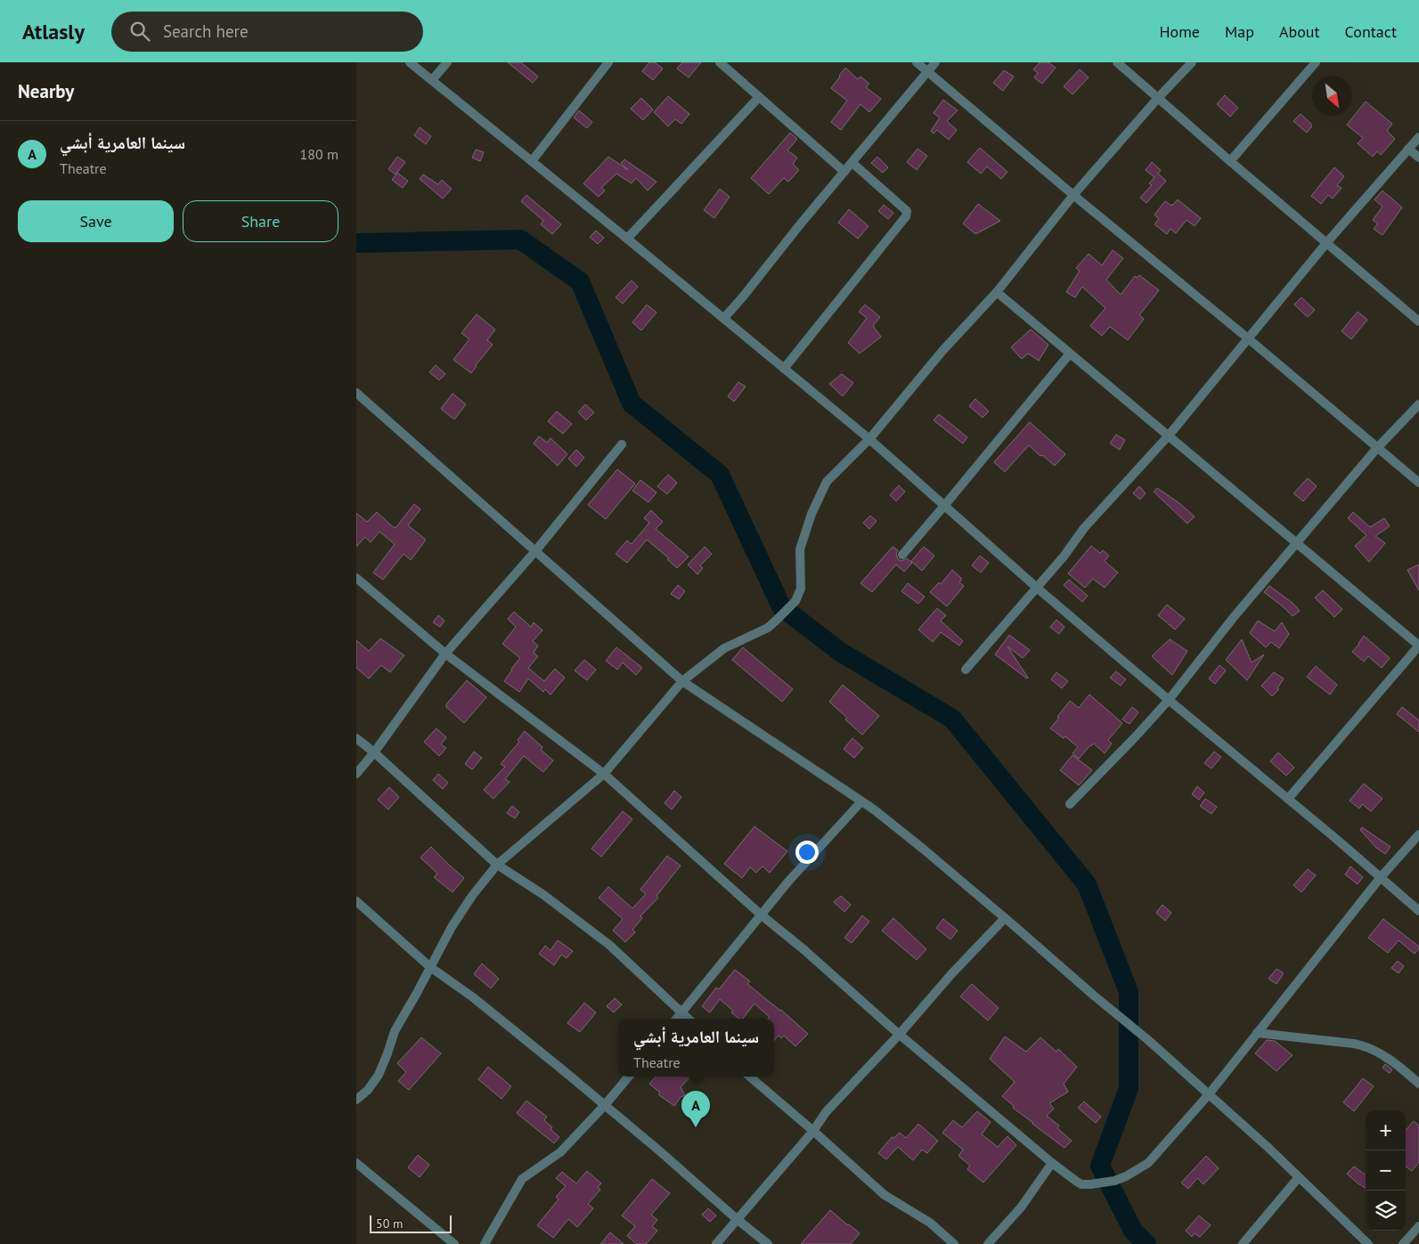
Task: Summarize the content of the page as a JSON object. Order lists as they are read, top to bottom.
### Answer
{
  "scale_bar": "50 m",
  "north": "bottom right",
  "page": {
    "header": "Atlasly",
    "search": "Search here",
    "nav": [
      "Home",
      "Map",
      "About",
      "Contact"
    ],
    "heading": "Nearby",
    "list": [
      {
        "mark": "A",
        "name": "سينما العامرية أبشي",
        "note": "Theatre",
        "value": "180 m"
      }
    ],
    "buttons": ["Save", "Share"],
    "popup": ["سينما العامرية أبشي", "Theatre"],
    "pins": "A",
    "map_buttons": ["+", "−"],
    "scale": "50 m"
  }
}
